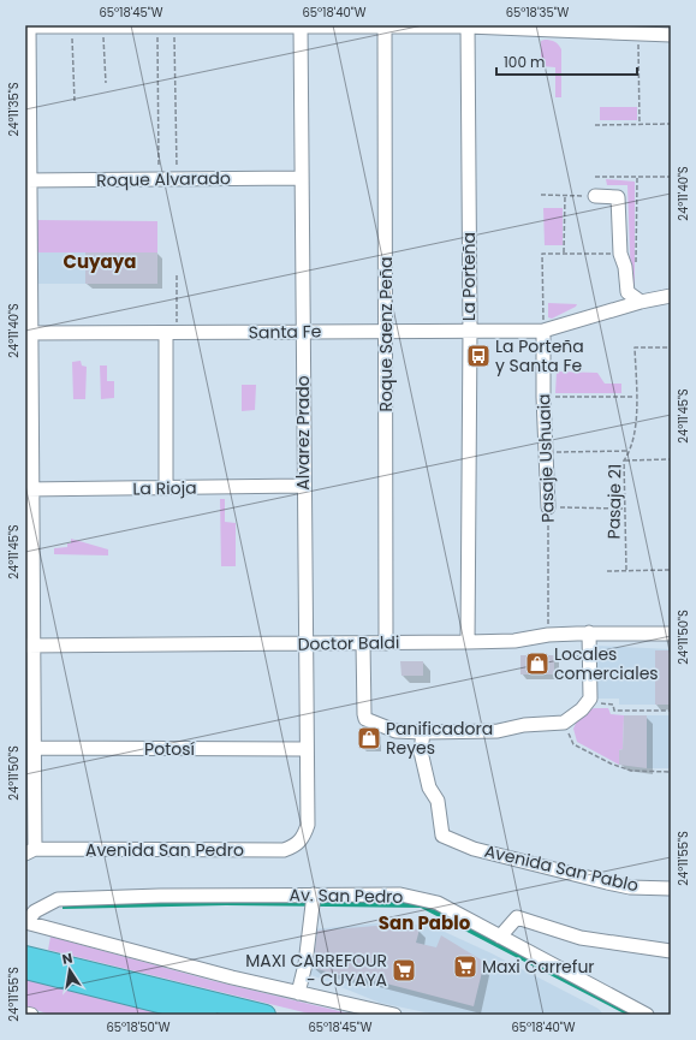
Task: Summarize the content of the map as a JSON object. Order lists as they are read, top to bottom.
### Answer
{
  "streets": {
    "street": [
      "Roque Alvarado",
      "La Porteña",
      "Santa Fe",
      "Roque Saenz Peña",
      "Alvarez Prado",
      "Pasaje Ushuaia",
      "La Rioja",
      "Doctor Baldi",
      "Potosí",
      "Avenida San Pedro",
      "Avenida San Pablo",
      "Av. San Pedro"
    ],
    "path": ["Pasaje 21"]
  },
  "crossings": [
    ["Roque Alvarado", "Alvarez Prado"],
    ["La Porteña", "Santa Fe"],
    ["La Porteña", "Doctor Baldi"],
    ["Santa Fe", "Roque Saenz Peña"],
    ["Santa Fe", "Alvarez Prado"],
    ["Santa Fe", "Pasaje Ushuaia"],
    ["Roque Saenz Peña", "Doctor Baldi"],
    ["Alvarez Prado", "La Rioja"],
    ["Alvarez Prado", "Doctor Baldi"],
    ["Alvarez Prado", "Potosí"],
    ["Alvarez Prado", "Avenida San Pedro"],
    ["Pasaje Ushuaia", "Doctor Baldi"]
  ],
  "districts": ["Cuyaya", "San Pablo"],
  "places": {
    "bus stop": ["La Porteña y Santa Fe"],
    "shop": ["Locales comerciales", "Panificadora Reyes"],
    "supermarket": ["Maxi Carrefur", "MAXI CARREFOUR - CUYAYA"]
  },
  "scale_bar": "100 m",
  "north": "top",
  "coordinates": [
    "65°18'45\"W",
    "65°18'40\"W",
    "65°18'35\"W",
    "24°11'35\"S",
    "24°11'40\"S",
    "24°11'45\"S",
    "24°11'50\"S",
    "24°11'55\"S",
    "65°18'50\"W"
  ]
}
